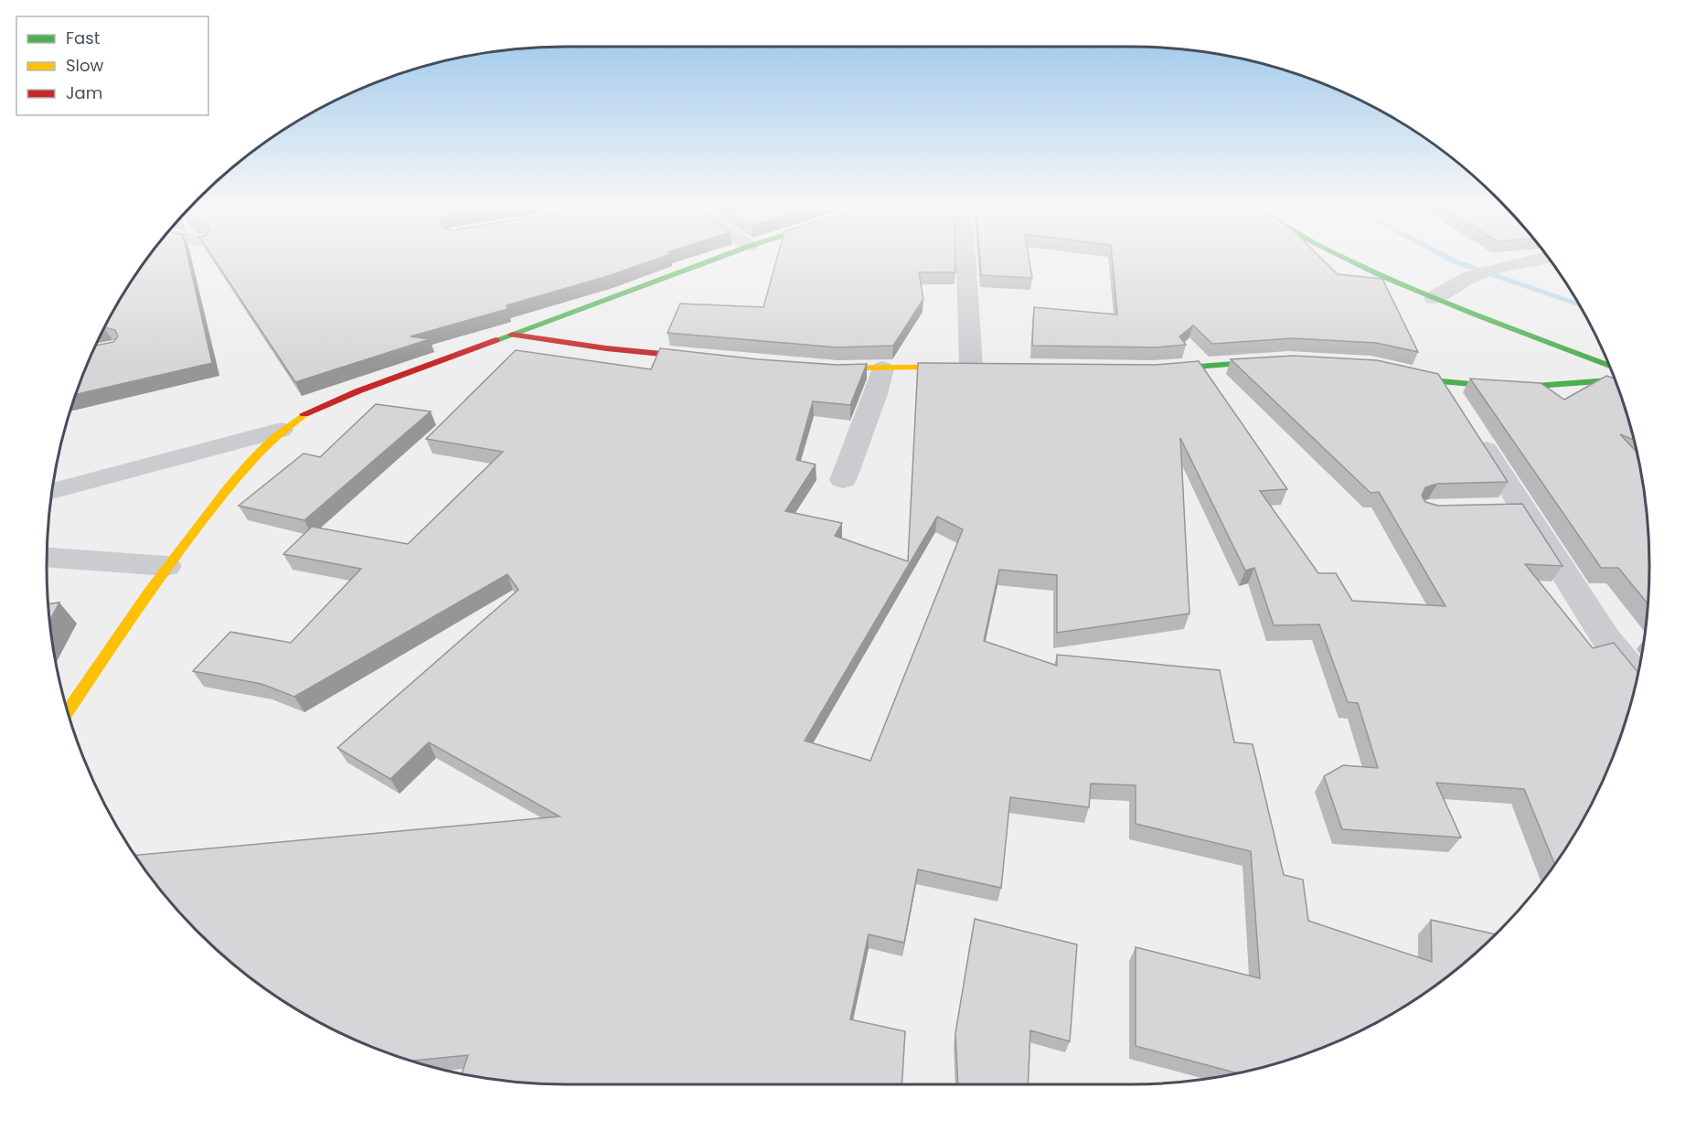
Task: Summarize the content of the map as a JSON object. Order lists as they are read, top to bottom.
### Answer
{
  "legend": ["Fast", "Slow", "Jam"]
}
